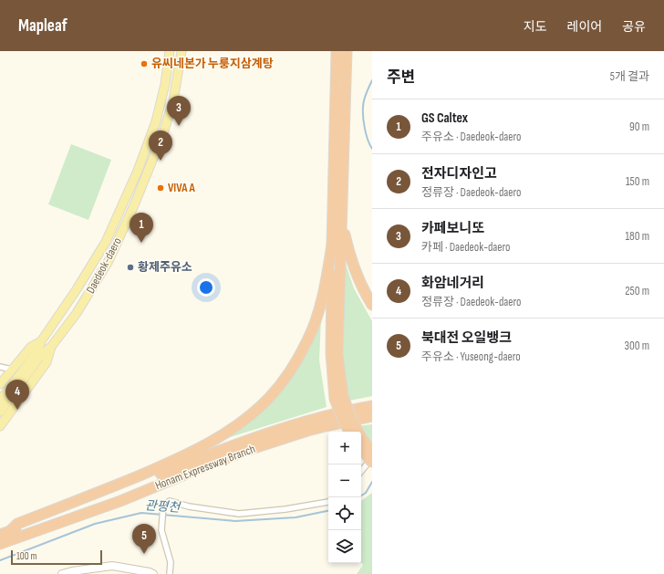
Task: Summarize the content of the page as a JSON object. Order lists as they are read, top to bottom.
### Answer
{
  "streets": {
    "highway": ["Honam Expressway Branch"],
    "main road": ["Daedeok-daero"]
  },
  "water": ["관평천"],
  "places": ["유씨네본가 누룽지삼계탕", "VIVA A", "황제주유소"],
  "scale_bar": "100 m",
  "page": {
    "header": "Mapleaf",
    "nav": ["지도", "레이어", "공유"],
    "heading": ["주변", "5개 결과"],
    "pins": [
      "3",
      "2",
      "1",
      "4",
      "5"
    ],
    "list": [
      {
        "mark": "1",
        "name": "GS Caltex",
        "note": "주유소 · Daedeok-daero",
        "value": "90 m"
      },
      {
        "mark": "2",
        "name": "전자디자인고",
        "note": "정류장 · Daedeok-daero",
        "value": "150 m"
      },
      {
        "mark": "3",
        "name": "카페보니또",
        "note": "카페 · Daedeok-daero",
        "value": "180 m"
      },
      {
        "mark": "4",
        "name": "화암네거리",
        "note": "정류장 · Daedeok-daero",
        "value": "250 m"
      },
      {
        "mark": "5",
        "name": "북대전 오일뱅크",
        "note": "주유소 · Yuseong-daero",
        "value": "300 m"
      }
    ],
    "map_buttons": ["+", "−"],
    "scale": "100 m"
  }
}
